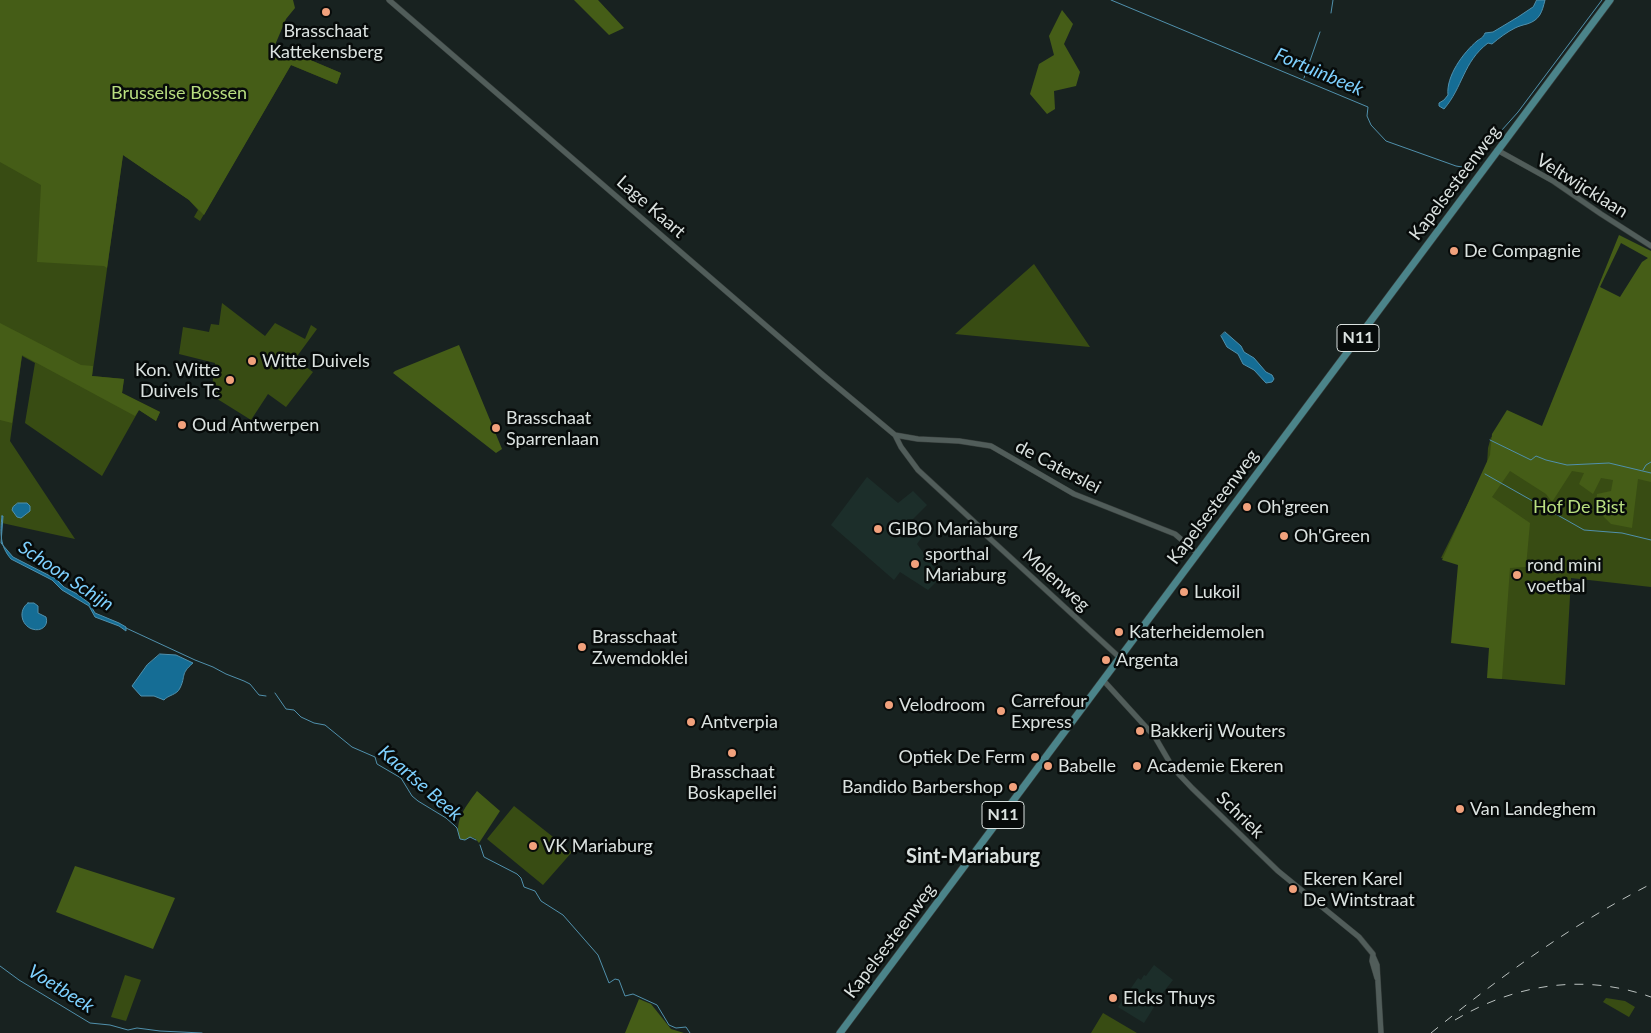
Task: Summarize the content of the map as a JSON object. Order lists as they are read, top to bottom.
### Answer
{
  "streets": {
    "main road": ["Kapelsesteenweg", "N11"],
    "street": [
      "Veltwijcklaan",
      "Lage Kaart",
      "de Caterslei",
      "Molenweg",
      "Schriek"
    ]
  },
  "crossings": [
    ["Kapelsesteenweg", "Veltwijcklaan"],
    ["Kapelsesteenweg", "de Caterslei"],
    ["Kapelsesteenweg", "Molenweg"],
    ["Kapelsesteenweg", "Schriek"],
    ["Lage Kaart", "de Caterslei"],
    ["Lage Kaart", "Molenweg"],
    ["de Caterslei", "Molenweg"]
  ],
  "districts": ["Sint-Mariaburg"],
  "water": [
    "Fortuinbeek",
    "Schoon Schijn",
    "Kaartse Beek",
    "Voetbeek"
  ],
  "parks": ["Brusselse Bossen", "Hof De Bist"],
  "places": [
    "Brasschaat Kattekensberg",
    "De Compagnie",
    "Witte Duivels",
    "Kon. Witte Duivels Tc",
    "Oud Antwerpen",
    "Brasschaat Sparrenlaan",
    "Oh'green",
    "GIBO Mariaburg",
    "Oh'Green",
    "sporthal Mariaburg",
    "rond mini voetbal",
    "Lukoil",
    "Katerheidemolen",
    "Brasschaat Zwemdoklei",
    "Argenta",
    "Velodroom",
    "Carrefour Express",
    "Antverpia",
    "Bakkerij Wouters",
    "Brasschaat Boskapellei",
    "Optiek De Ferm",
    "Babelle",
    "Academie Ekeren",
    "Bandido Barbershop",
    "Van Landeghem",
    "VK Mariaburg",
    "Ekeren Karel De Wintstraat",
    "Elcks Thuys"
  ]
}
